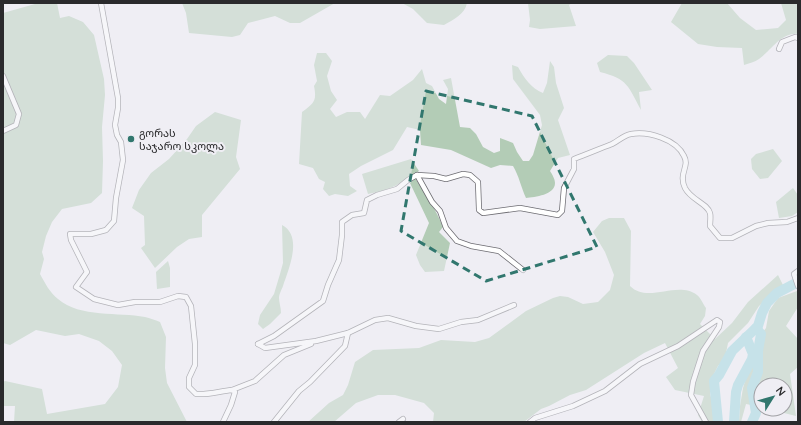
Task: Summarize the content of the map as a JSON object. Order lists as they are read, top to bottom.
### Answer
{
  "places": ["გორას საჯარო სკოლა"],
  "north": "top right"
}
